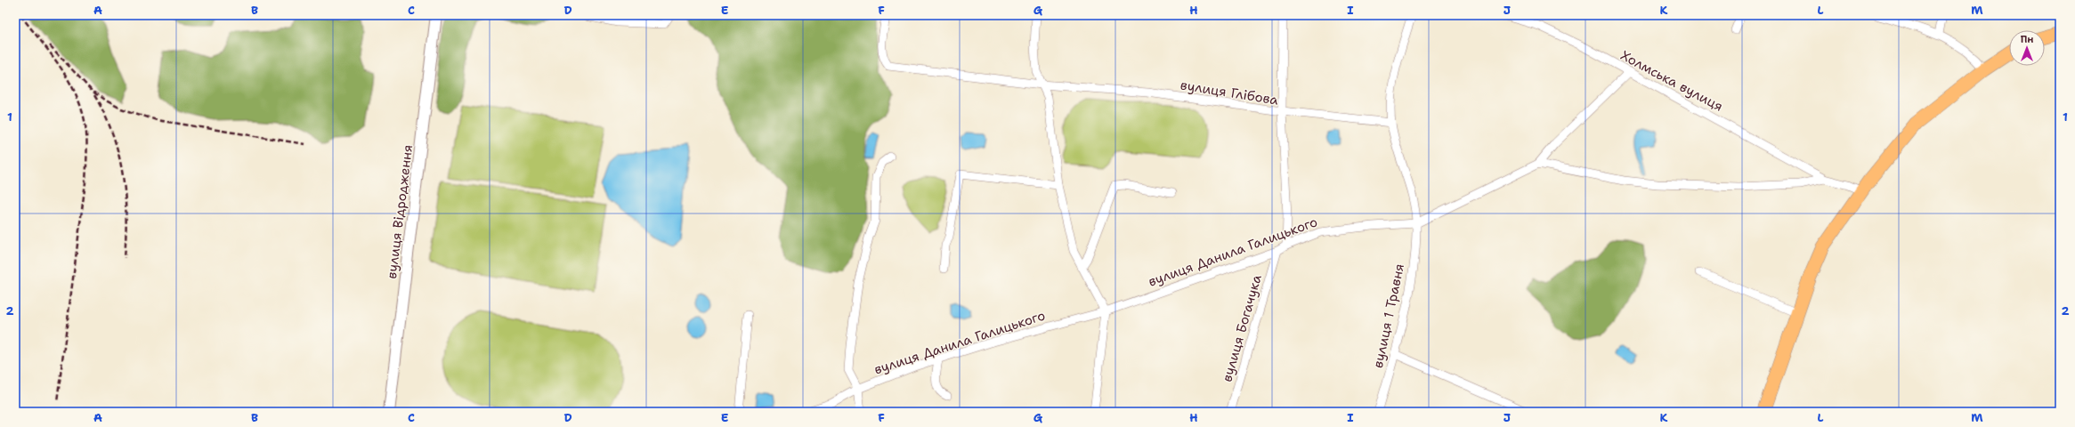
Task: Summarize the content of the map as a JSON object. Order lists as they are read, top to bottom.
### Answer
{
  "streets": {
    "street": [
      "Холмська вулиця",
      "вулиця Глібова",
      "вулиця Відродження",
      "вулиця Данила Галицького",
      "вулиця 1 Травня",
      "вулиця Богачука"
    ]
  },
  "crossings": [
    ["вулиця Глібова", "вулиця Данила Галицького"],
    ["вулиця Данила Галицького", "вулиця 1 Травня"],
    ["вулиця Данила Галицького", "вулиця Богачука"]
  ],
  "north": "top",
  "grid": {
    "columns": [
      "A",
      "B",
      "C",
      "D",
      "E",
      "F",
      "G",
      "H",
      "I",
      "J",
      "K",
      "L",
      "M"
    ],
    "rows": ["1", "2"]
  }
}
